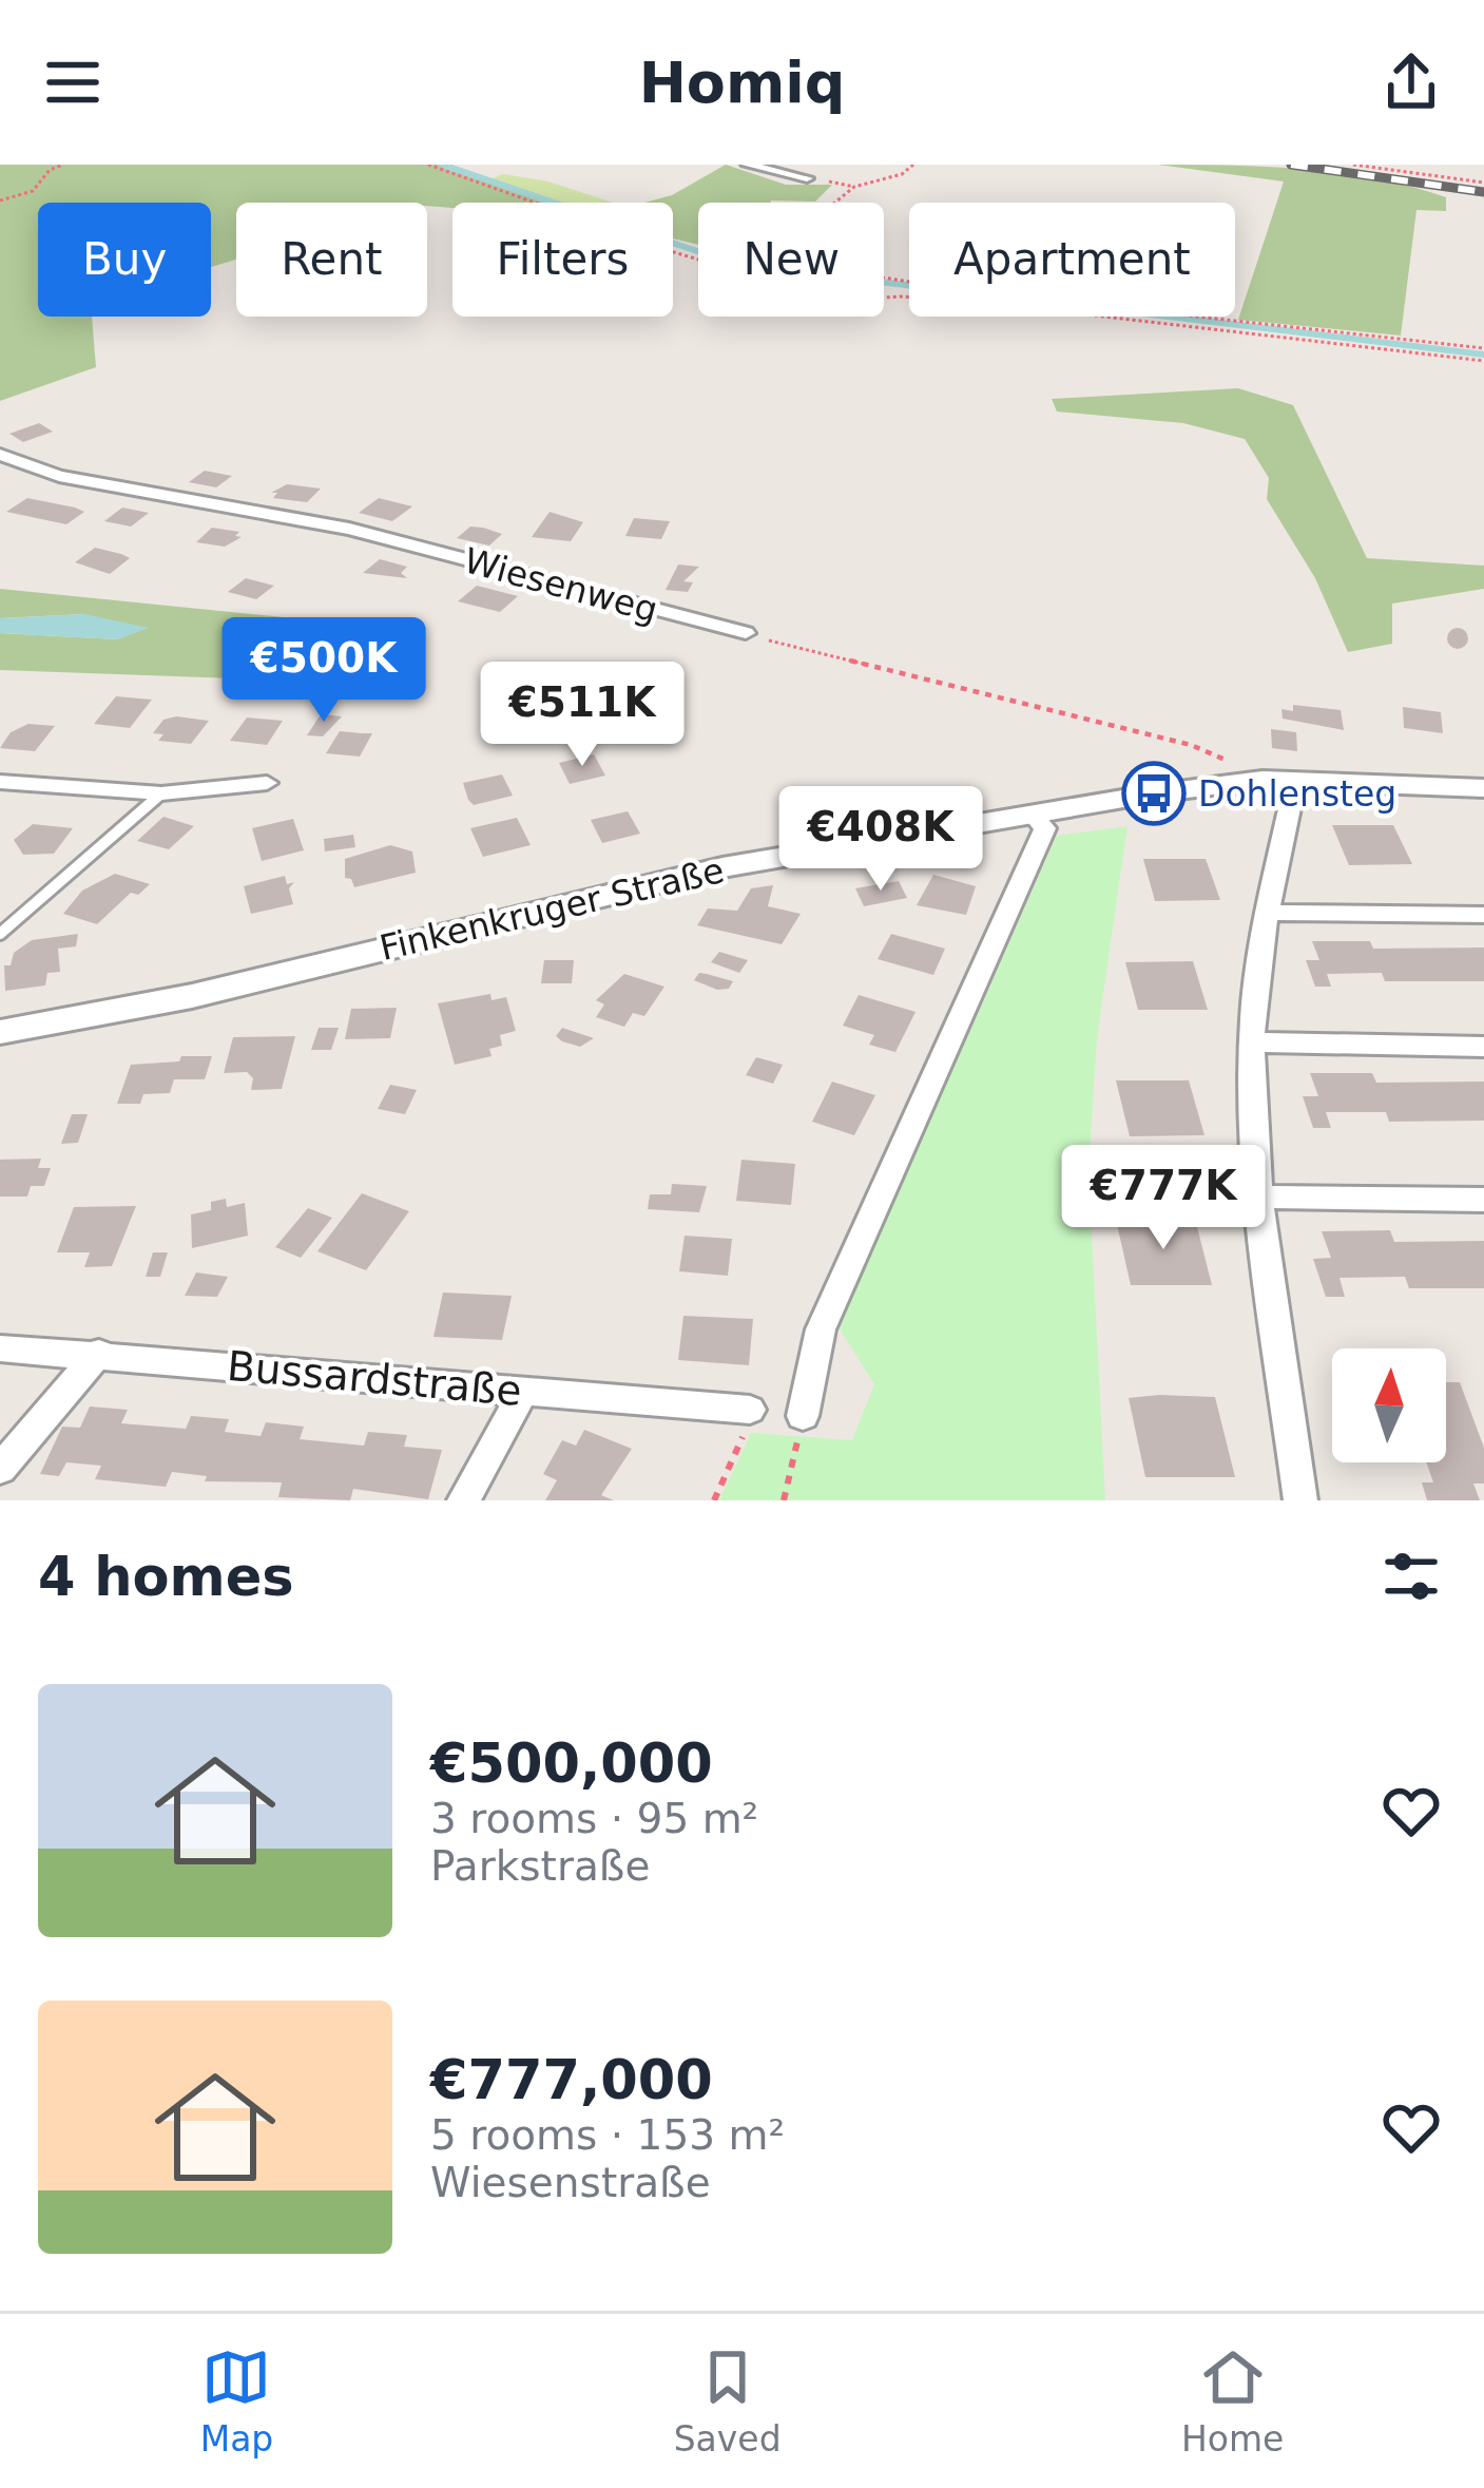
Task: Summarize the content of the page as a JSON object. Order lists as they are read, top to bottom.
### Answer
{
  "streets": {
    "street": ["Wiesenweg", "Finkenkruger Straße", "Bussardstraße"]
  },
  "places": {
    "bus stop": ["Dohlensteg"]
  },
  "north": "top",
  "page": {
    "header": "Homiq",
    "chip": [
      "Buy",
      "Rent",
      "Filters",
      "New",
      "Apartment"
    ],
    "price": [
      "€500K",
      "€511K",
      "€408K",
      "€777K"
    ],
    "heading": "4 homes",
    "list": [
      {
        "name": "€500,000",
        "note": "3 rooms · 95 m² · Parkstraße"
      },
      {
        "name": "€777,000",
        "note": "5 rooms · 153 m² · Wiesenstraße"
      }
    ],
    "tabs": ["Map", "Saved", "Home"]
  }
}
